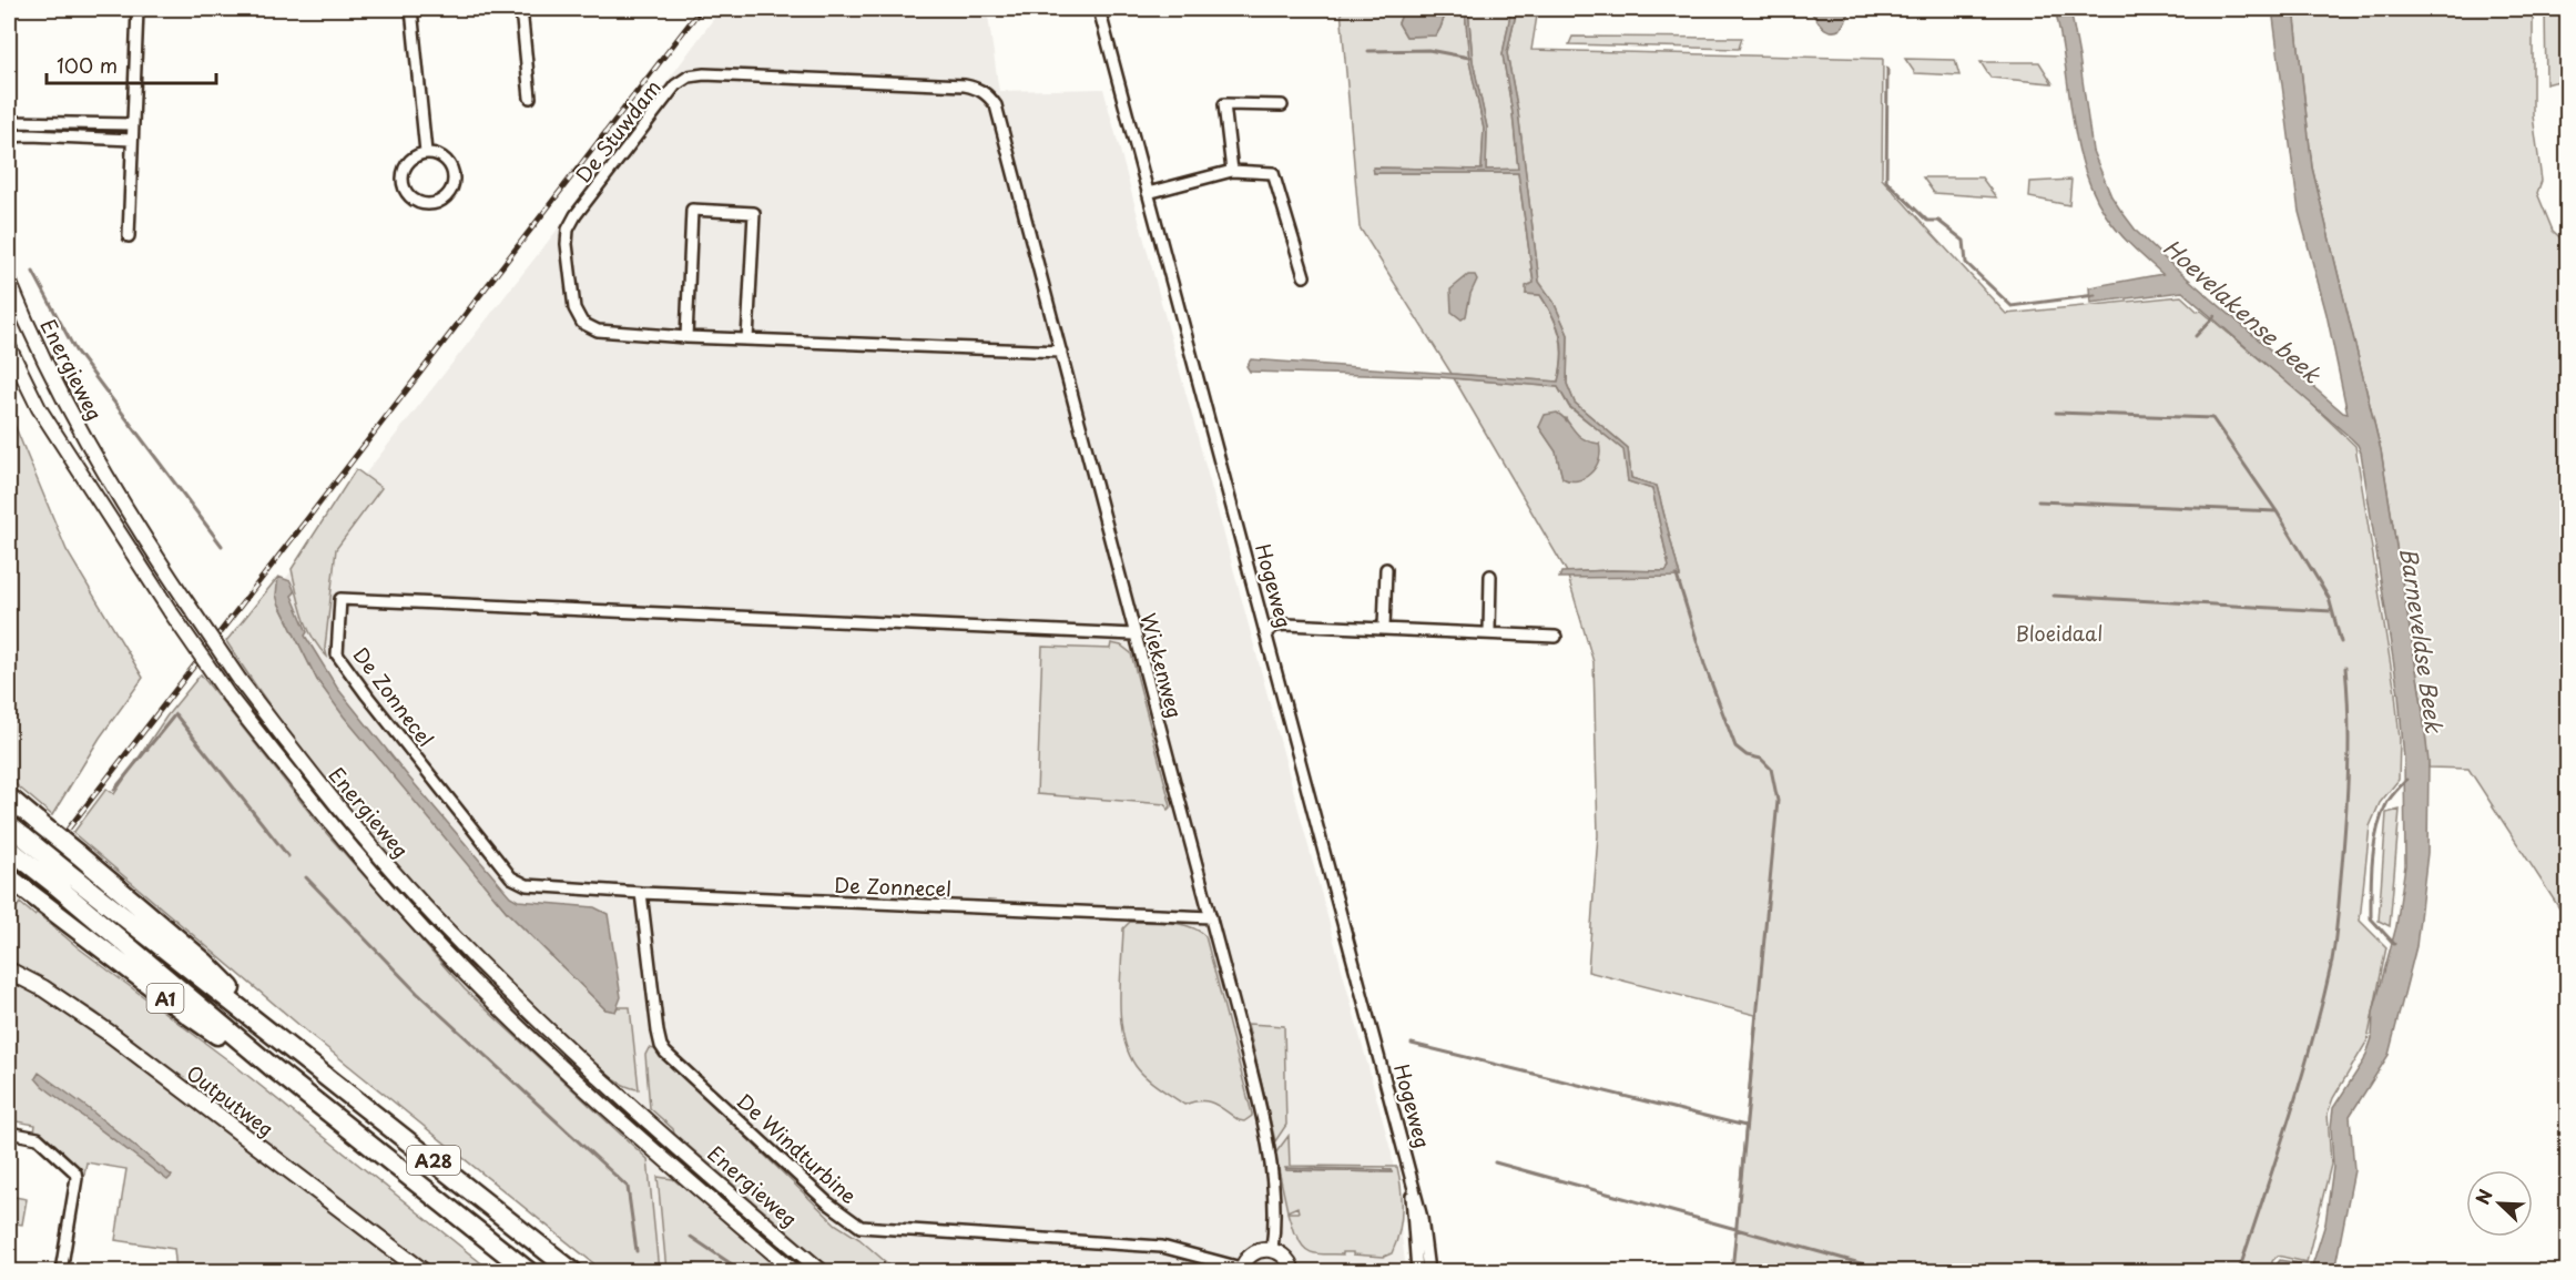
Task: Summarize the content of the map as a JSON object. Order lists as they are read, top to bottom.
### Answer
{
  "streets": {
    "highway": ["A1", "A28"],
    "main road": ["Energieweg", "Outputweg"],
    "street": [
      "De Stuwdam",
      "Hogeweg",
      "Wiekenweg",
      "De Zonnecel",
      "De Windturbine"
    ]
  },
  "crossings": [
    ["De Stuwdam", "Wiekenweg"],
    ["Wiekenweg", "De Zonnecel"],
    ["De Zonnecel", "De Windturbine"],
    ["A1", "A28"]
  ],
  "water": ["Hoevelakense beek", "Barneveldse Beek"],
  "parks": ["Bloeidaal"],
  "scale_bar": "100 m",
  "north": "top left"
}
